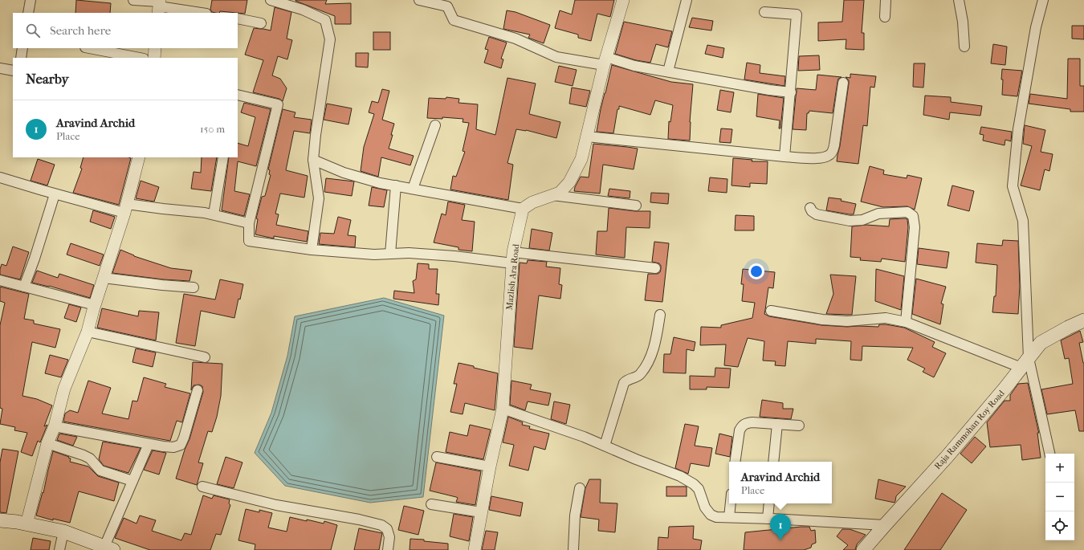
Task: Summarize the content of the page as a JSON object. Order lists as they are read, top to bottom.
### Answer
{
  "streets": {
    "main road": ["Raja Rammohan Roy Road"],
    "street": ["Mazlish Ara Road"]
  },
  "page": {
    "search": "Search here",
    "heading": "Nearby",
    "list": [
      {
        "mark": "1",
        "name": "Aravind Archid",
        "note": "Place",
        "value": "150 m"
      }
    ],
    "map_buttons": ["+", "−"],
    "popup": ["Aravind Archid", "Place"],
    "pins": "1"
  }
}
